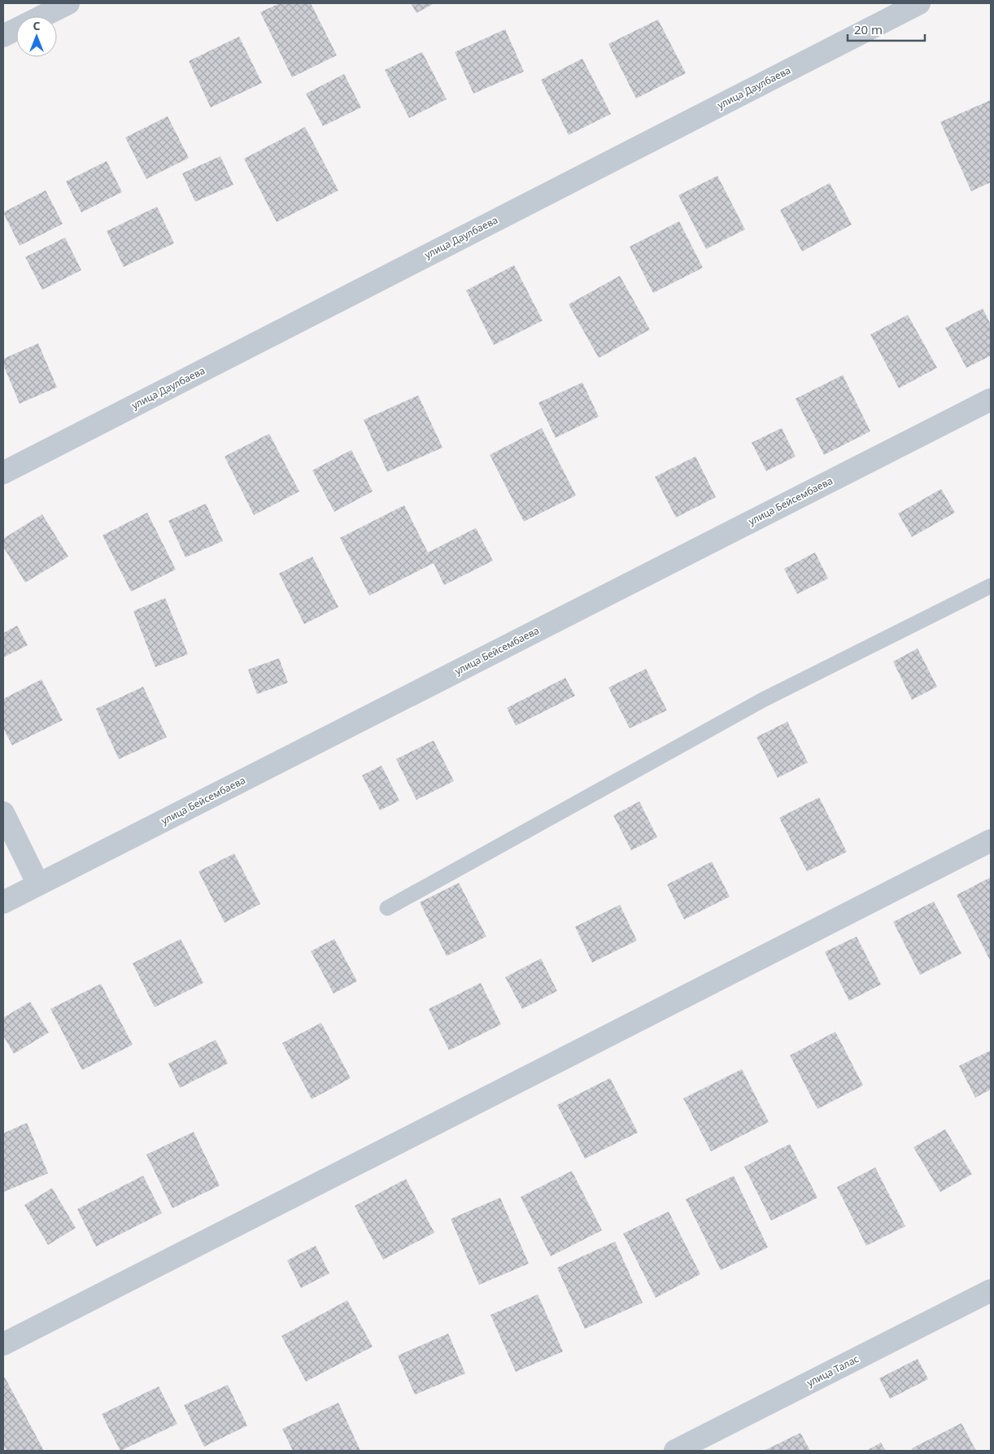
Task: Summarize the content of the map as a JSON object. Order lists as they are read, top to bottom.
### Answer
{
  "streets": {
    "street": ["улица Даулбаева", "улица Бейсембаева", "улица Талас"]
  },
  "scale_bar": "20 m",
  "north": "top"
}
